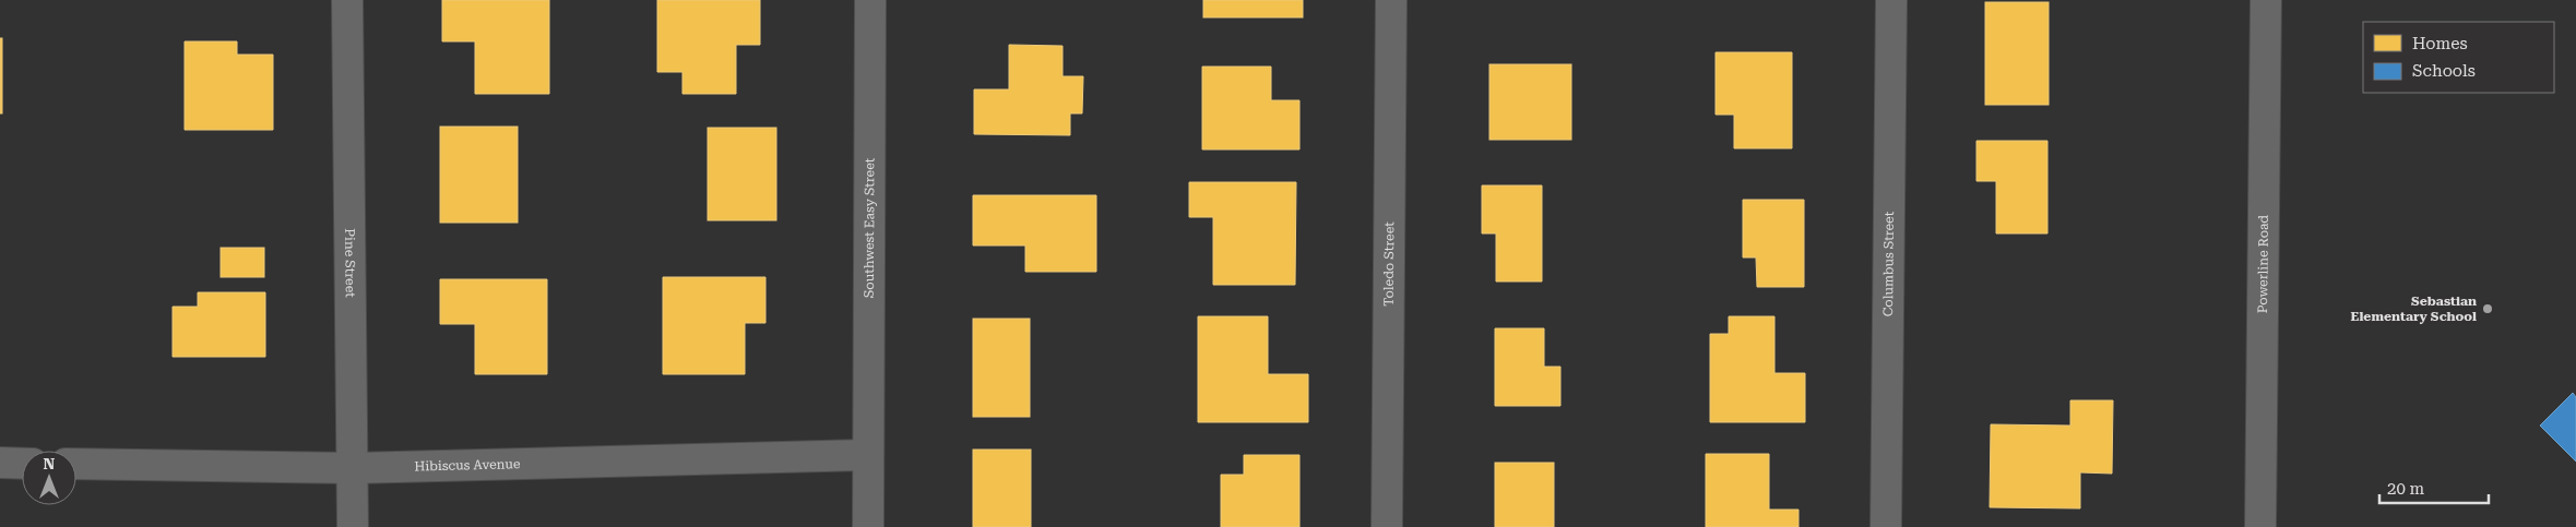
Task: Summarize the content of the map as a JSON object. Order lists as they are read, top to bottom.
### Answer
{
  "streets": {
    "street": [
      "Southwest Easy Street",
      "Pine Street",
      "Toledo Street",
      "Columbus Street",
      "Powerline Road",
      "Hibiscus Avenue"
    ]
  },
  "crossings": [
    ["Southwest Easy Street", "Hibiscus Avenue"],
    ["Pine Street", "Hibiscus Avenue"]
  ],
  "places": ["Sebastian Elementary School"],
  "legend": ["Homes", "Schools"],
  "scale_bar": "20 m",
  "north": "top"
}
